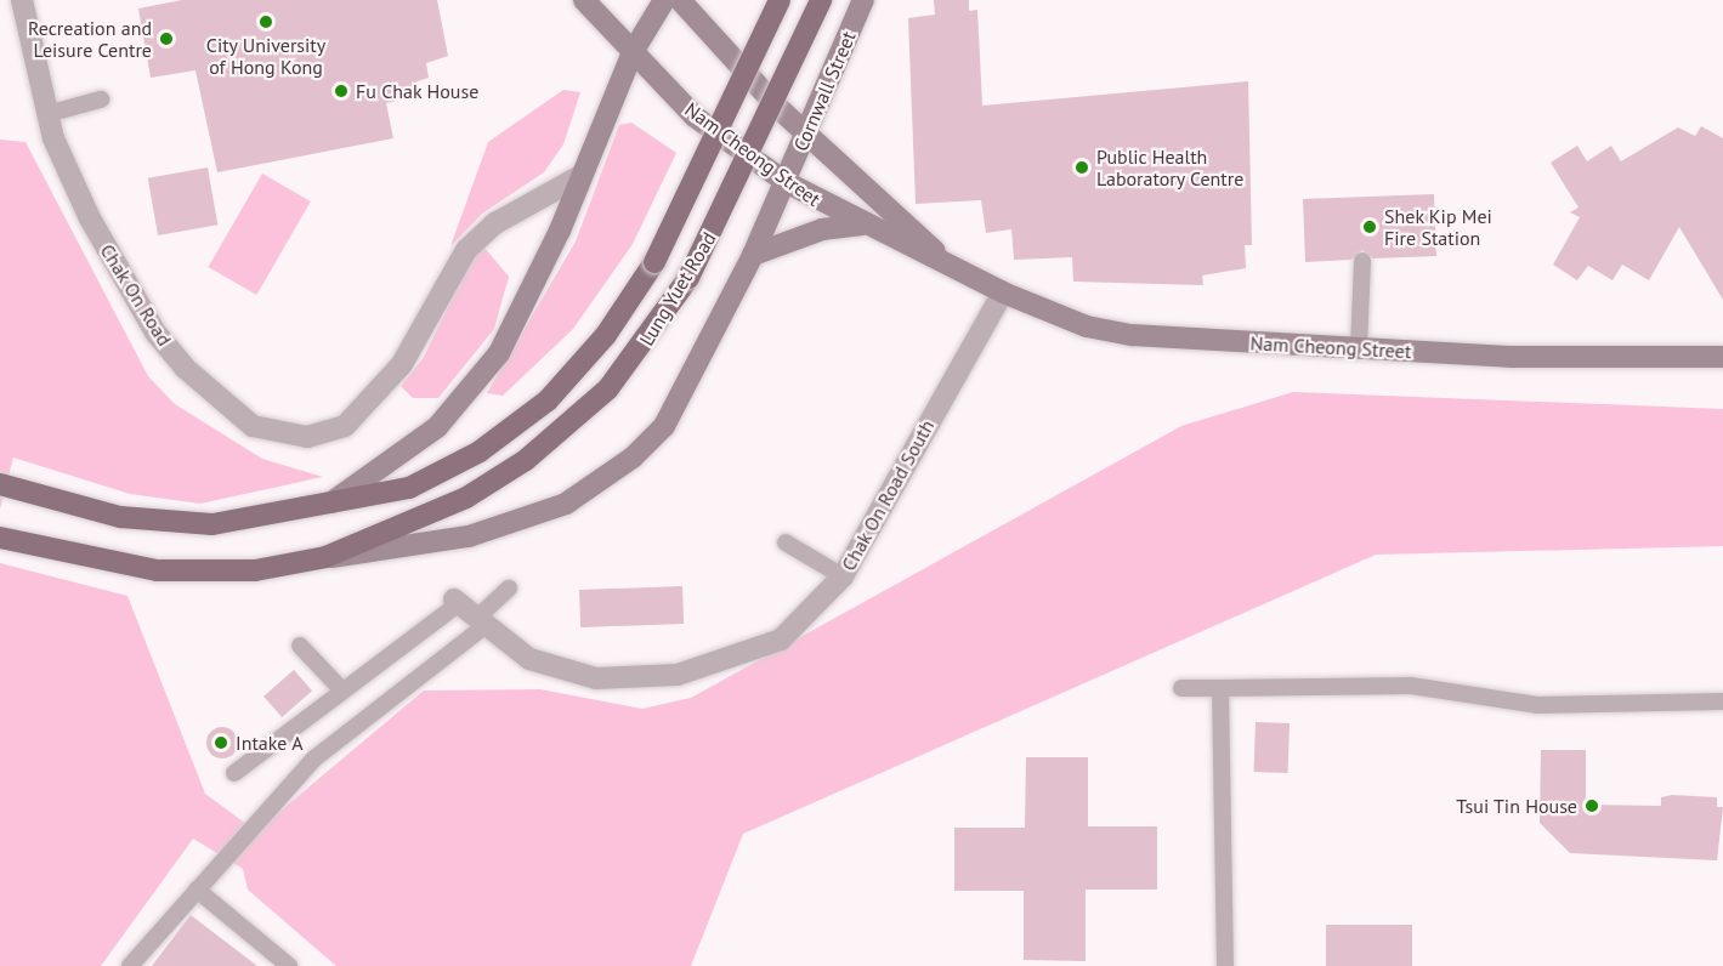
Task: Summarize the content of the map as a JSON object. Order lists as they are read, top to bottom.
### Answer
{
  "streets": {
    "main road": ["Cornwall Street", "Nam Cheong Street", "Lung Yuet Road"],
    "street": ["Chak On Road", "Chak On Road South"]
  },
  "crossings": [
    ["Cornwall Street", "Nam Cheong Street"],
    ["Cornwall Street", "Lung Yuet Road"],
    ["Nam Cheong Street", "Lung Yuet Road"],
    ["Nam Cheong Street", "Chak On Road South"],
    ["Lung Yuet Road", "Chak On Road"]
  ],
  "places": [
    "City University of Hong Kong",
    "Recreation and Leisure Centre",
    "Fu Chak House",
    "Public Health Laboratory Centre",
    "Shek Kip Mei Fire Station",
    "Intake A",
    "Tsui Tin House"
  ]
}
